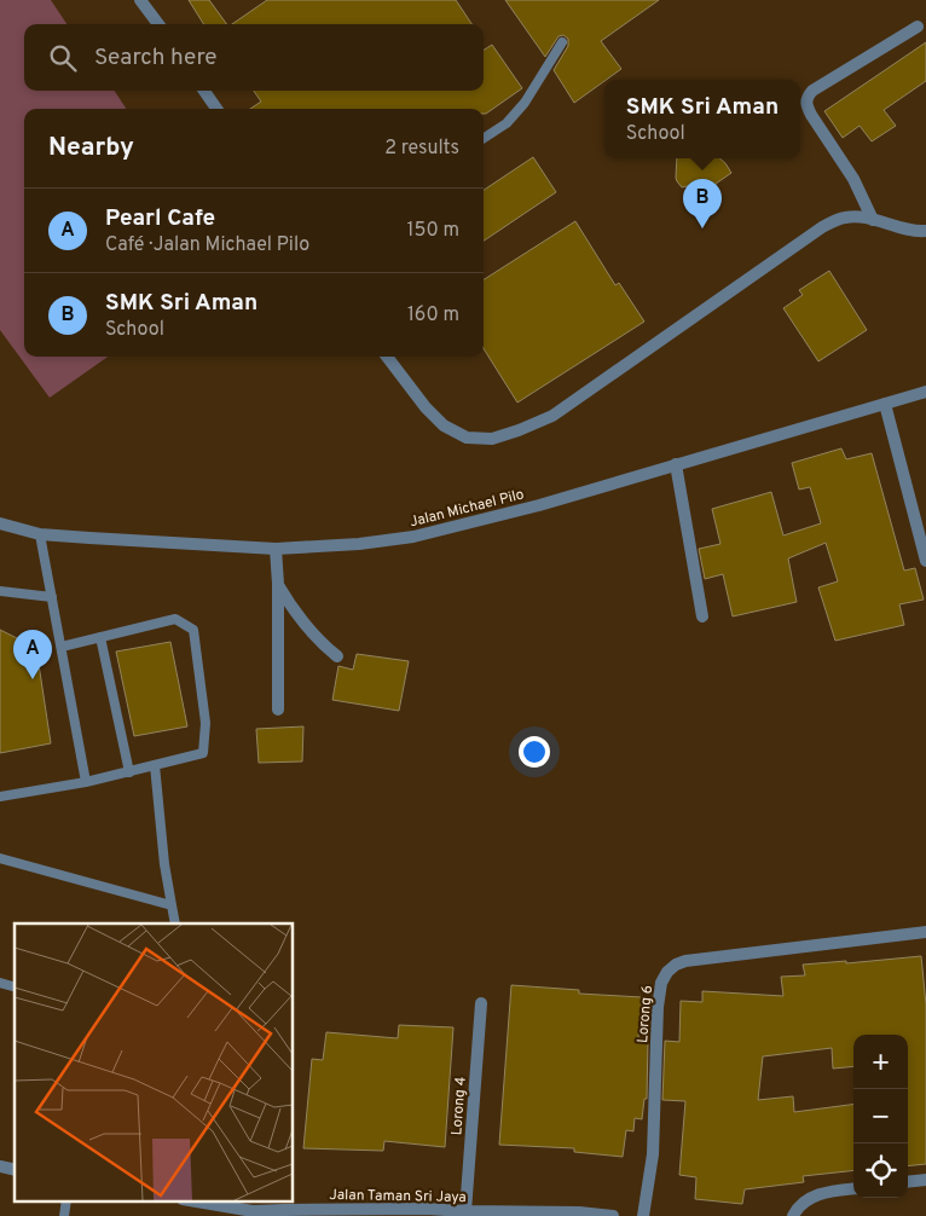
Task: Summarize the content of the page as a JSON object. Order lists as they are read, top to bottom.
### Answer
{
  "streets": {
    "street": [
      "Jalan Michael Pilo",
      "Lorong 6",
      "Lorong 4",
      "Jalan Taman Sri Jaya"
    ]
  },
  "crossings": [
    ["Lorong 4", "Jalan Taman Sri Jaya"]
  ],
  "page": {
    "search": "Search here",
    "popup": ["SMK Sri Aman", "School"],
    "heading": ["Nearby", "2 results"],
    "pins": ["B", "A"],
    "list": [
      {
        "mark": "A",
        "name": "Pearl Cafe",
        "note": "Café · Jalan Michael Pilo",
        "value": "150 m"
      },
      {
        "mark": "B",
        "name": "SMK Sri Aman",
        "note": "School",
        "value": "160 m"
      }
    ],
    "map_buttons": ["+", "−"]
  }
}
